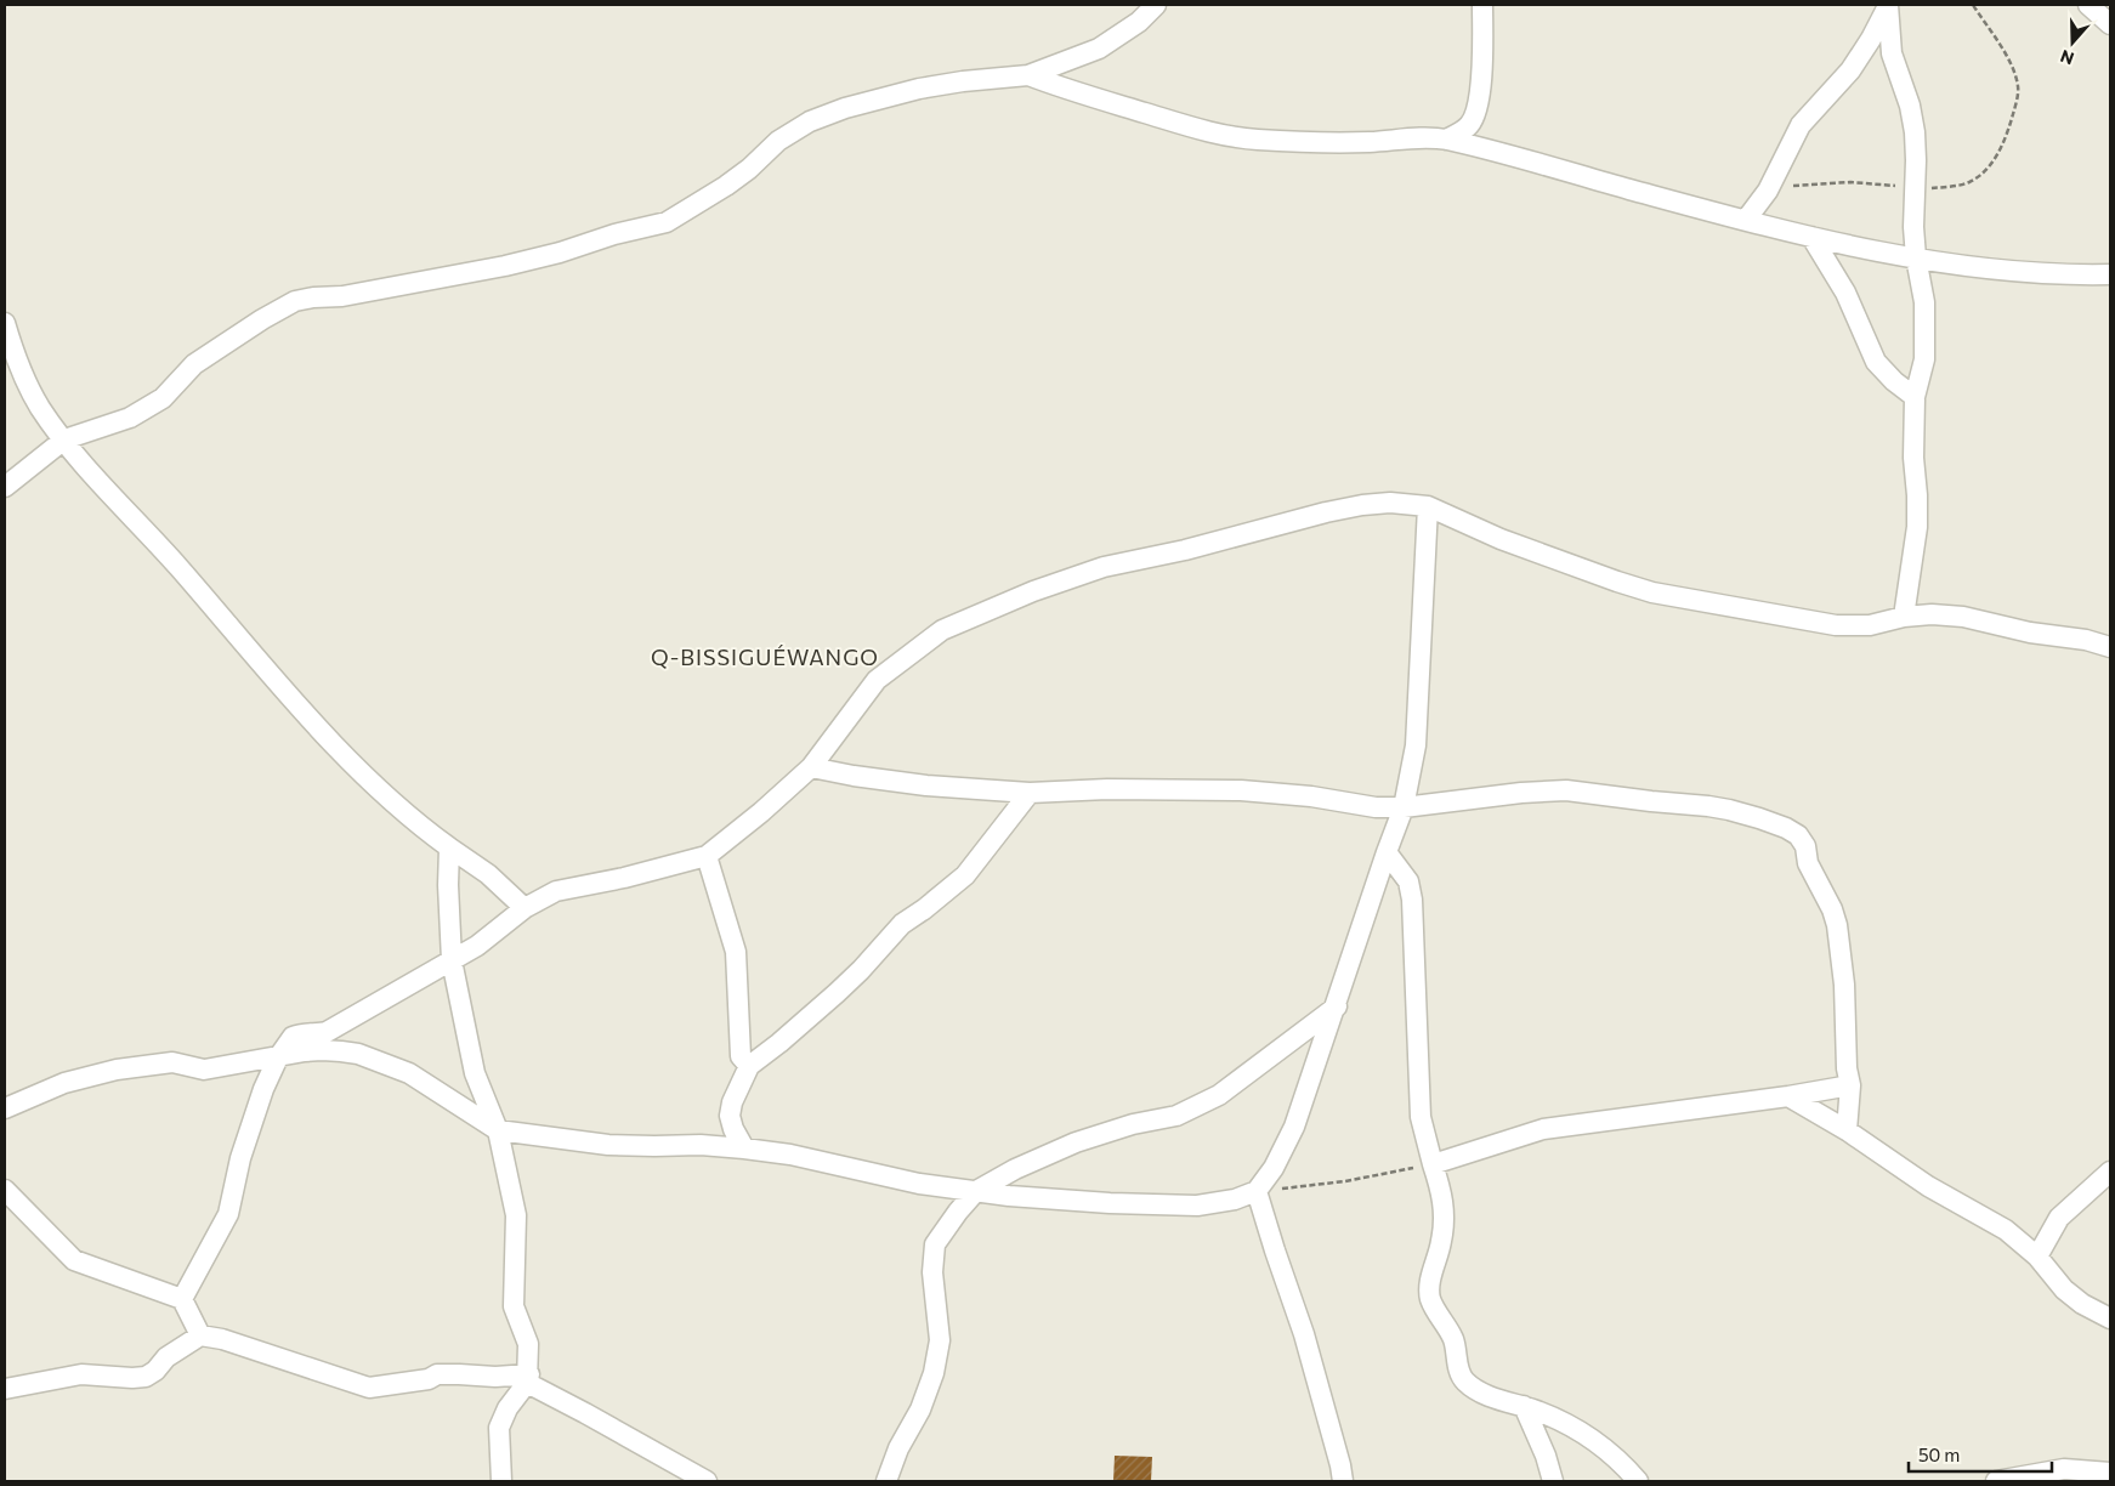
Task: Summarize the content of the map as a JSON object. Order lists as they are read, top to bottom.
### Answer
{
  "districts": ["Q-BISSIGUÉWANGO"],
  "scale_bar": "50 m",
  "north": "bottom"
}
